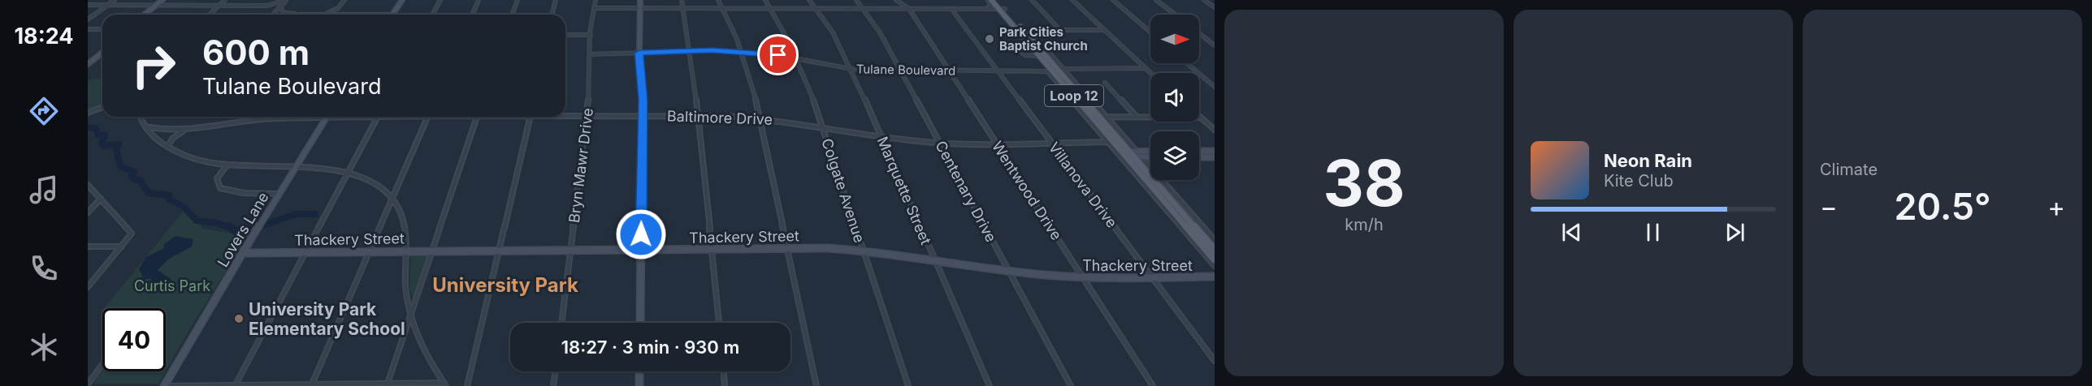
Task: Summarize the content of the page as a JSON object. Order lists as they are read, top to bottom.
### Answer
{
  "streets": {
    "main road": ["Loop 12"],
    "street": [
      "Tulane Boulevard",
      "Baltimore Drive",
      "Bryn Mawr Drive",
      "Villanova Drive",
      "Colgate Avenue",
      "Marquette Street",
      "Wentwood Drive",
      "Centenary Drive",
      "Lovers Lane",
      "Thackery Street"
    ]
  },
  "crossings": [
    ["Tulane Boulevard", "Baltimore Drive"],
    ["Tulane Boulevard", "Bryn Mawr Drive"],
    ["Tulane Boulevard", "Villanova Drive"],
    ["Tulane Boulevard", "Colgate Avenue"],
    ["Tulane Boulevard", "Marquette Street"],
    ["Tulane Boulevard", "Wentwood Drive"],
    ["Tulane Boulevard", "Centenary Drive"],
    ["Baltimore Drive", "Bryn Mawr Drive"],
    ["Baltimore Drive", "Villanova Drive"],
    ["Baltimore Drive", "Colgate Avenue"],
    ["Baltimore Drive", "Marquette Street"],
    ["Baltimore Drive", "Wentwood Drive"],
    ["Baltimore Drive", "Centenary Drive"],
    ["Baltimore Drive", "Lovers Lane"],
    ["Bryn Mawr Drive", "Thackery Street"],
    ["Villanova Drive", "Thackery Street"],
    ["Colgate Avenue", "Thackery Street"],
    ["Marquette Street", "Thackery Street"],
    ["Wentwood Drive", "Thackery Street"],
    ["Centenary Drive", "Thackery Street"],
    ["Lovers Lane", "Thackery Street"]
  ],
  "districts": ["University Park"],
  "parks": ["Curtis Park"],
  "places": ["Park Cities Baptist Church", "University Park Elementary School"],
  "north": "right",
  "page": {
    "tabs": "18:24",
    "tile": [
      ["38", "km/h"],
      "Climate"
    ],
    "turn": ["600 m", "Tulane Boulevard"],
    "song": ["Neon Rain", "Kite Club"],
    "heat": ["−", "20.5°", "+"],
    "limit": "40",
    "trip": "18:27 · 3 min · 930 m"
  }
}
